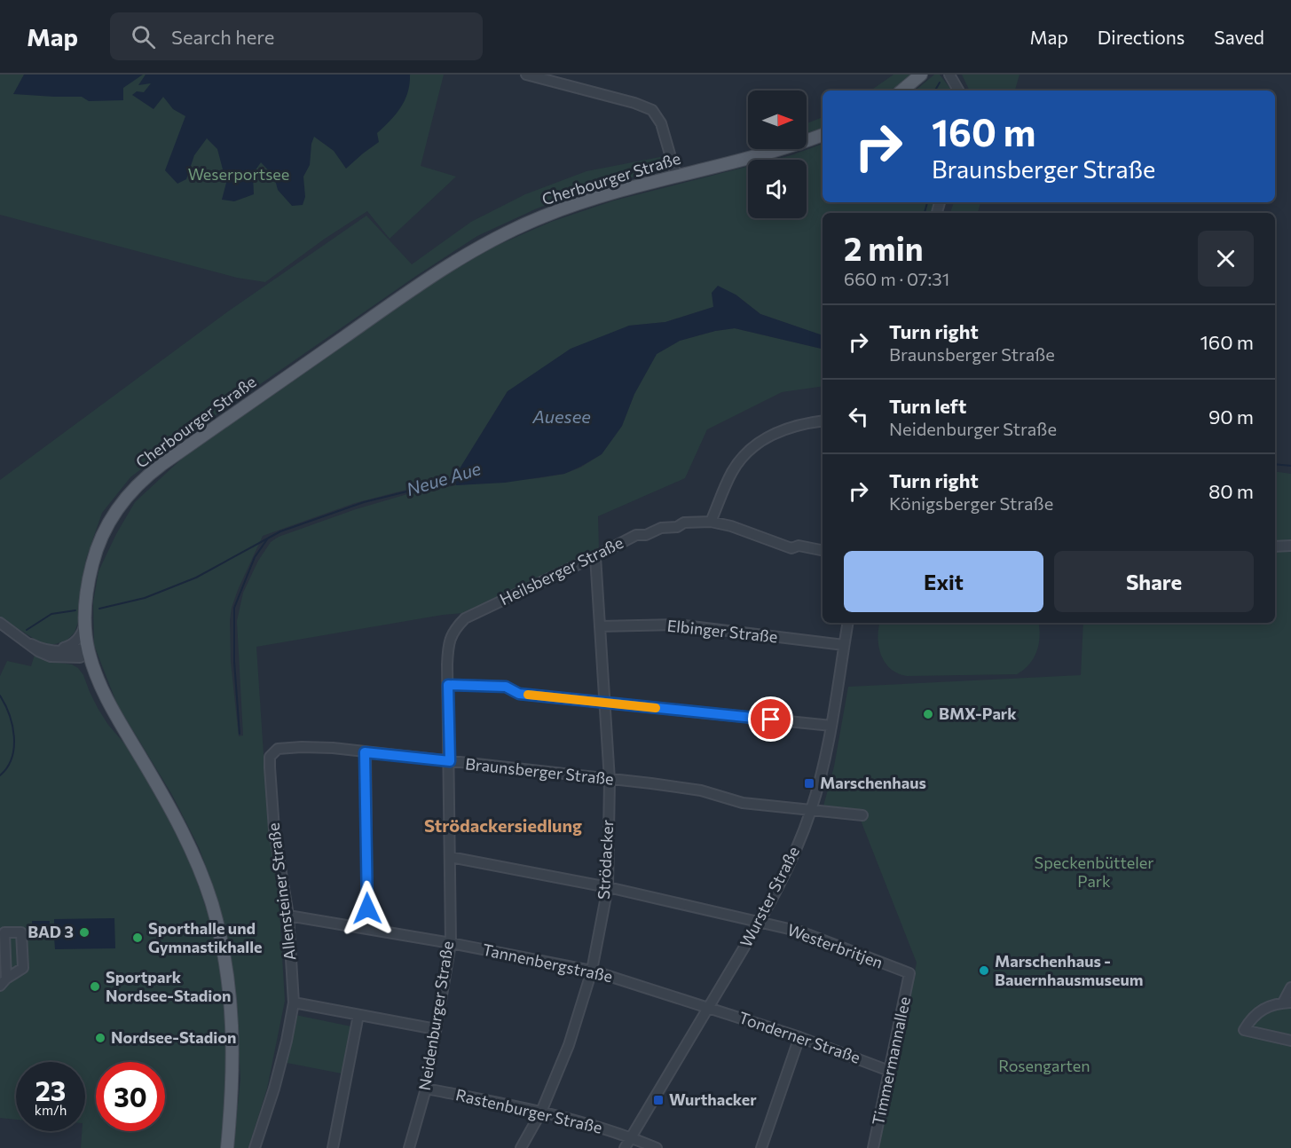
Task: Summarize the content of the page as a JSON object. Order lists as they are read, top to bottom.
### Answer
{
  "streets": {
    "main road": ["Cherbourger Straße"],
    "street": [
      "Heilsberger Straße",
      "Elbinger Straße",
      "Braunsberger Straße",
      "Strödacker",
      "Allensteiner Straße",
      "Wurster Straße",
      "Westerbritjen",
      "Tannenbergstraße",
      "Neidenburger Straße",
      "Tonderner Straße",
      "Timmermannallee",
      "Rastenburger Straße"
    ]
  },
  "crossings": [
    ["Heilsberger Straße", "Strödacker"],
    ["Heilsberger Straße", "Neidenburger Straße"],
    ["Elbinger Straße", "Strödacker"],
    ["Elbinger Straße", "Wurster Straße"],
    ["Braunsberger Straße", "Strödacker"],
    ["Braunsberger Straße", "Allensteiner Straße"],
    ["Braunsberger Straße", "Wurster Straße"],
    ["Braunsberger Straße", "Neidenburger Straße"],
    ["Strödacker", "Westerbritjen"],
    ["Strödacker", "Tannenbergstraße"],
    ["Strödacker", "Rastenburger Straße"],
    ["Allensteiner Straße", "Tannenbergstraße"],
    ["Wurster Straße", "Westerbritjen"],
    ["Wurster Straße", "Tannenbergstraße"],
    ["Wurster Straße", "Tonderner Straße"],
    ["Wurster Straße", "Rastenburger Straße"],
    ["Westerbritjen", "Neidenburger Straße"],
    ["Westerbritjen", "Timmermannallee"],
    ["Tannenbergstraße", "Neidenburger Straße"],
    ["Tannenbergstraße", "Tonderner Straße"],
    ["Neidenburger Straße", "Rastenburger Straße"],
    ["Tonderner Straße", "Timmermannallee"]
  ],
  "districts": ["Strödackersiedlung"],
  "water": ["Auesee", "Neue Aue"],
  "parks": ["Weserportsee", "Speckenbütteler Park", "Rosengarten"],
  "places": {
    "other": [
      "BMX-Park",
      "BAD 3",
      "Sporthalle und Gymnastikhalle",
      "Marschenhaus - Bauernhausmuseum",
      "Sportpark Nordsee-Stadion",
      "Nordsee-Stadion"
    ],
    "transit": ["Marschenhaus", "Wurthacker"]
  },
  "north": "right",
  "page": {
    "header": "Map",
    "search": "Search here",
    "nav": ["Map", "Directions", "Saved"],
    "turn": ["160 m", "Braunsberger Straße"],
    "heading": ["2 min", "660 m · 07:31"],
    "list": [
      {
        "name": "Turn right",
        "note": "Braunsberger Straße",
        "value": "160 m"
      },
      {
        "name": "Turn left",
        "note": "Neidenburger Straße",
        "value": "90 m"
      },
      {
        "name": "Turn right",
        "note": "Königsberger Straße",
        "value": "80 m"
      }
    ],
    "buttons": ["Exit", "Share"],
    "speed": "23 km/h",
    "limit": "30"
  }
}
